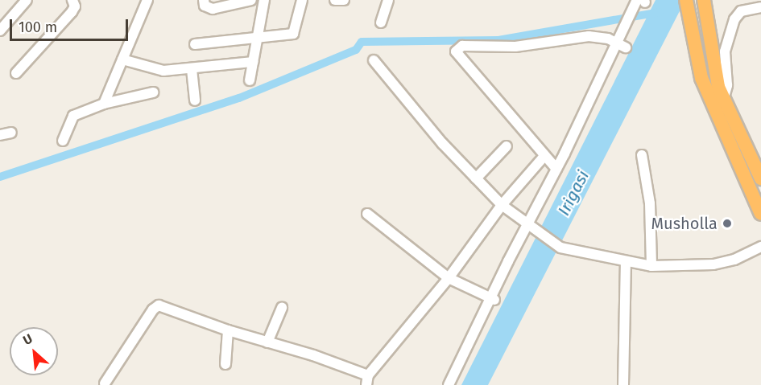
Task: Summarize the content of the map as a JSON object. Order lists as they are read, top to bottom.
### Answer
{
  "water": ["Irigasi"],
  "places": ["Musholla"],
  "scale_bar": "100 m",
  "north": "top left"
}
